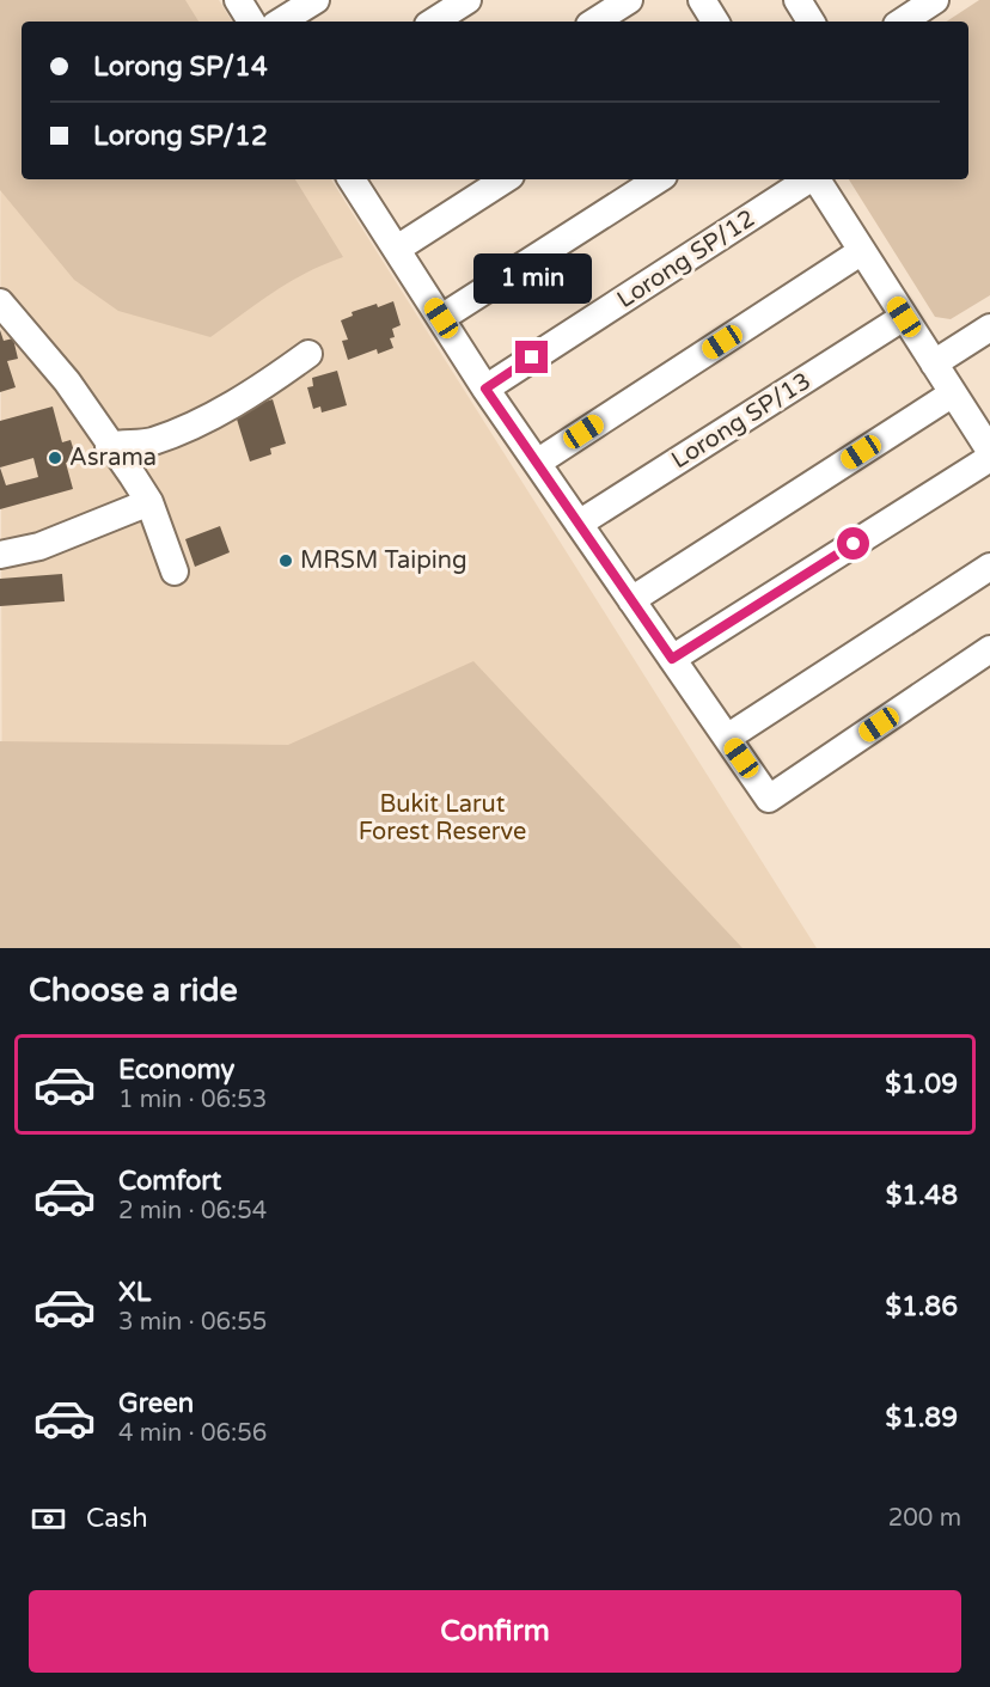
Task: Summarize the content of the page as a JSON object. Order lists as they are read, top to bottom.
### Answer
{
  "streets": {
    "street": ["Lorong SP/12", "Lorong SP/13"]
  },
  "parks": ["Bukit Larut Forest Reserve"],
  "places": ["Asrama", "MRSM Taiping"],
  "page": {
    "banner": ["Lorong SP/14", "Lorong SP/12"],
    "bubble": "1 min",
    "heading": "Choose a ride",
    "list": [
      {
        "name": "Economy",
        "note": "1 min · 06:53",
        "value": "$1.09"
      },
      {
        "name": "Comfort",
        "note": "2 min · 06:54",
        "value": "$1.48"
      },
      {
        "name": "XL",
        "note": "3 min · 06:55",
        "value": "$1.86"
      },
      {
        "name": "Green",
        "note": "4 min · 06:56",
        "value": "$1.89"
      }
    ],
    "pay": ["Cash", "200 m"],
    "buttons": "Confirm"
  }
}
